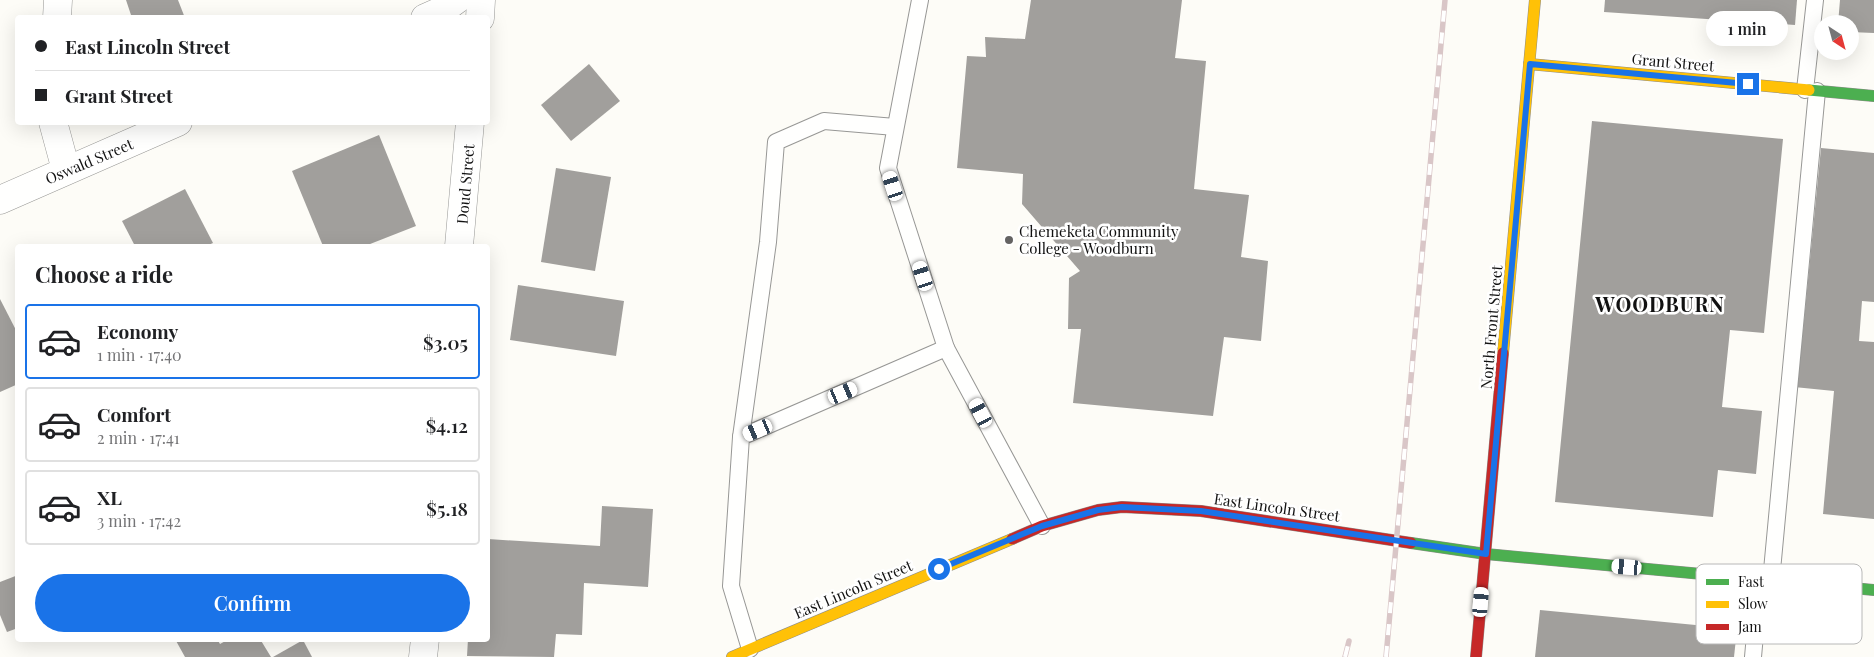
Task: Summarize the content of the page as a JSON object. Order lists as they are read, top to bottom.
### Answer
{
  "streets": {
    "street": [
      "Grant Street",
      "Oswald Street",
      "Doud Street",
      "North Front Street",
      "East Lincoln Street"
    ]
  },
  "crossings": [
    ["Grant Street", "North Front Street"],
    ["North Front Street", "East Lincoln Street"]
  ],
  "districts": ["WOODBURN"],
  "places": ["Chemeketa Community College - Woodburn"],
  "legend": ["Fast", "Slow", "Jam"],
  "north": "bottom right",
  "page": {
    "bubble": "1 min",
    "banner": ["East Lincoln Street", "Grant Street"],
    "heading": "Choose a ride",
    "list": [
      {
        "name": "Economy",
        "note": "1 min · 17:40",
        "value": "$3.05"
      },
      {
        "name": "Comfort",
        "note": "2 min · 17:41",
        "value": "$4.12"
      },
      {
        "name": "XL",
        "note": "3 min · 17:42",
        "value": "$5.18"
      }
    ],
    "buttons": "Confirm"
  }
}
